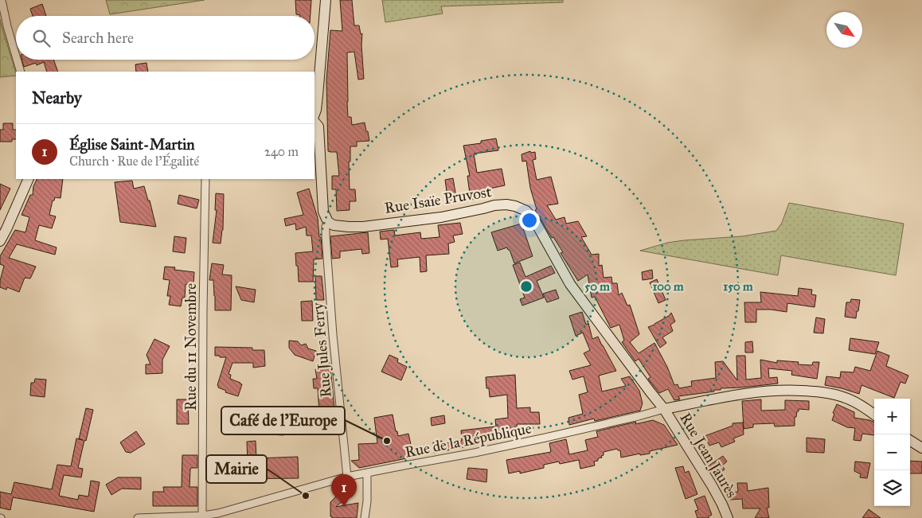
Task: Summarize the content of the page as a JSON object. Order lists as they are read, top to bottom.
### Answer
{
  "streets": {
    "street": [
      "Rue Isaïe Pruvost",
      "Rue du 11 Novembre",
      "Rue Jules Ferry",
      "Rue de la République",
      "Rue Jean Jaurès"
    ]
  },
  "crossings": [
    ["Rue Isaïe Pruvost", "Rue Jules Ferry"],
    ["Rue Isaïe Pruvost", "Rue de la République"],
    ["Rue Isaïe Pruvost", "Rue Jean Jaurès"],
    ["Rue du 11 Novembre", "Rue de la République"],
    ["Rue Jules Ferry", "Rue de la République"],
    ["Rue de la République", "Rue Jean Jaurès"]
  ],
  "places": ["Café de l'Europe", "Mairie"],
  "north": "bottom right",
  "page": {
    "search": "Search here",
    "heading": "Nearby",
    "list": [
      {
        "mark": "1",
        "name": "Église Saint-Martin",
        "note": "Church · Rue de l'Égalité",
        "value": "240 m"
      }
    ],
    "map_buttons": ["+", "−"],
    "pins": "1"
  },
  "rings": ["50 m", "100 m", "150 m"]
}
